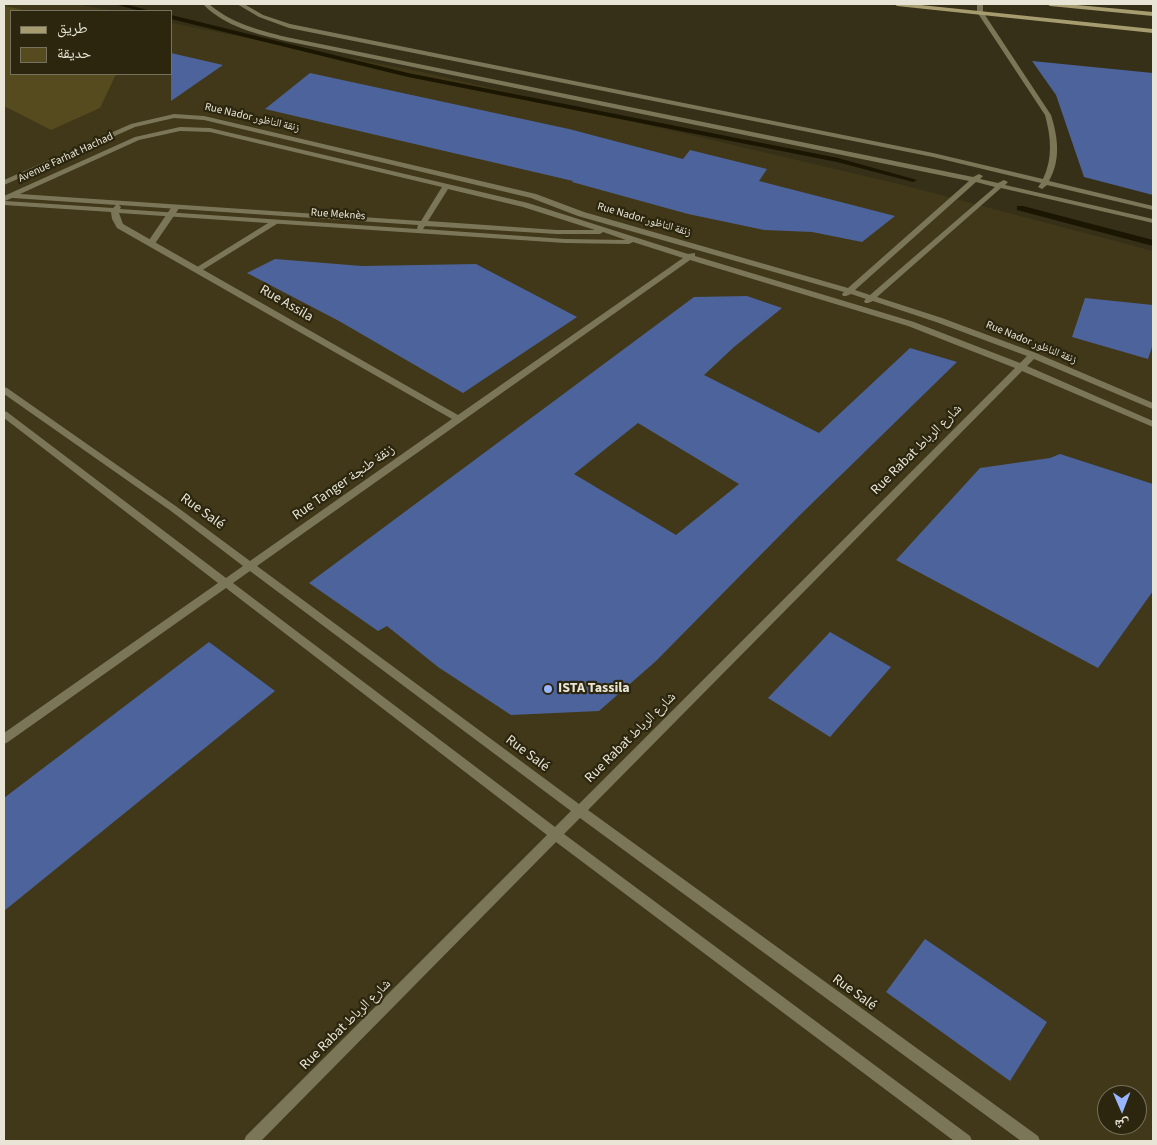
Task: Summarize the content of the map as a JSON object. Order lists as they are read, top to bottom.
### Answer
{
  "streets": {
    "street": [
      "Rue Nador زنقة الناظور",
      "Avenue Farhat Hachad",
      "Rue Meknès",
      "Rue Assila",
      "Rue Rabat شارع الرباط",
      "Rue Tanger زنقة طنجة",
      "Rue Salé"
    ]
  },
  "crossings": [
    ["Rue Nador زنقة الناظور", "Avenue Farhat Hachad"],
    ["Rue Nador زنقة الناظور", "Rue Meknès"],
    ["Rue Nador زنقة الناظور", "Rue Rabat شارع الرباط"],
    ["Rue Nador زنقة الناظور", "Rue Tanger زنقة طنجة"],
    ["Avenue Farhat Hachad", "Rue Meknès"],
    ["Rue Meknès", "Rue Assila"],
    ["Rue Assila", "Rue Tanger زنقة طنجة"],
    ["Rue Rabat شارع الرباط", "Rue Salé"],
    ["Rue Tanger زنقة طنجة", "Rue Salé"]
  ],
  "places": ["ISTA Tassila"],
  "legend": ["طريق", "حديقة"],
  "north": "bottom"
}
